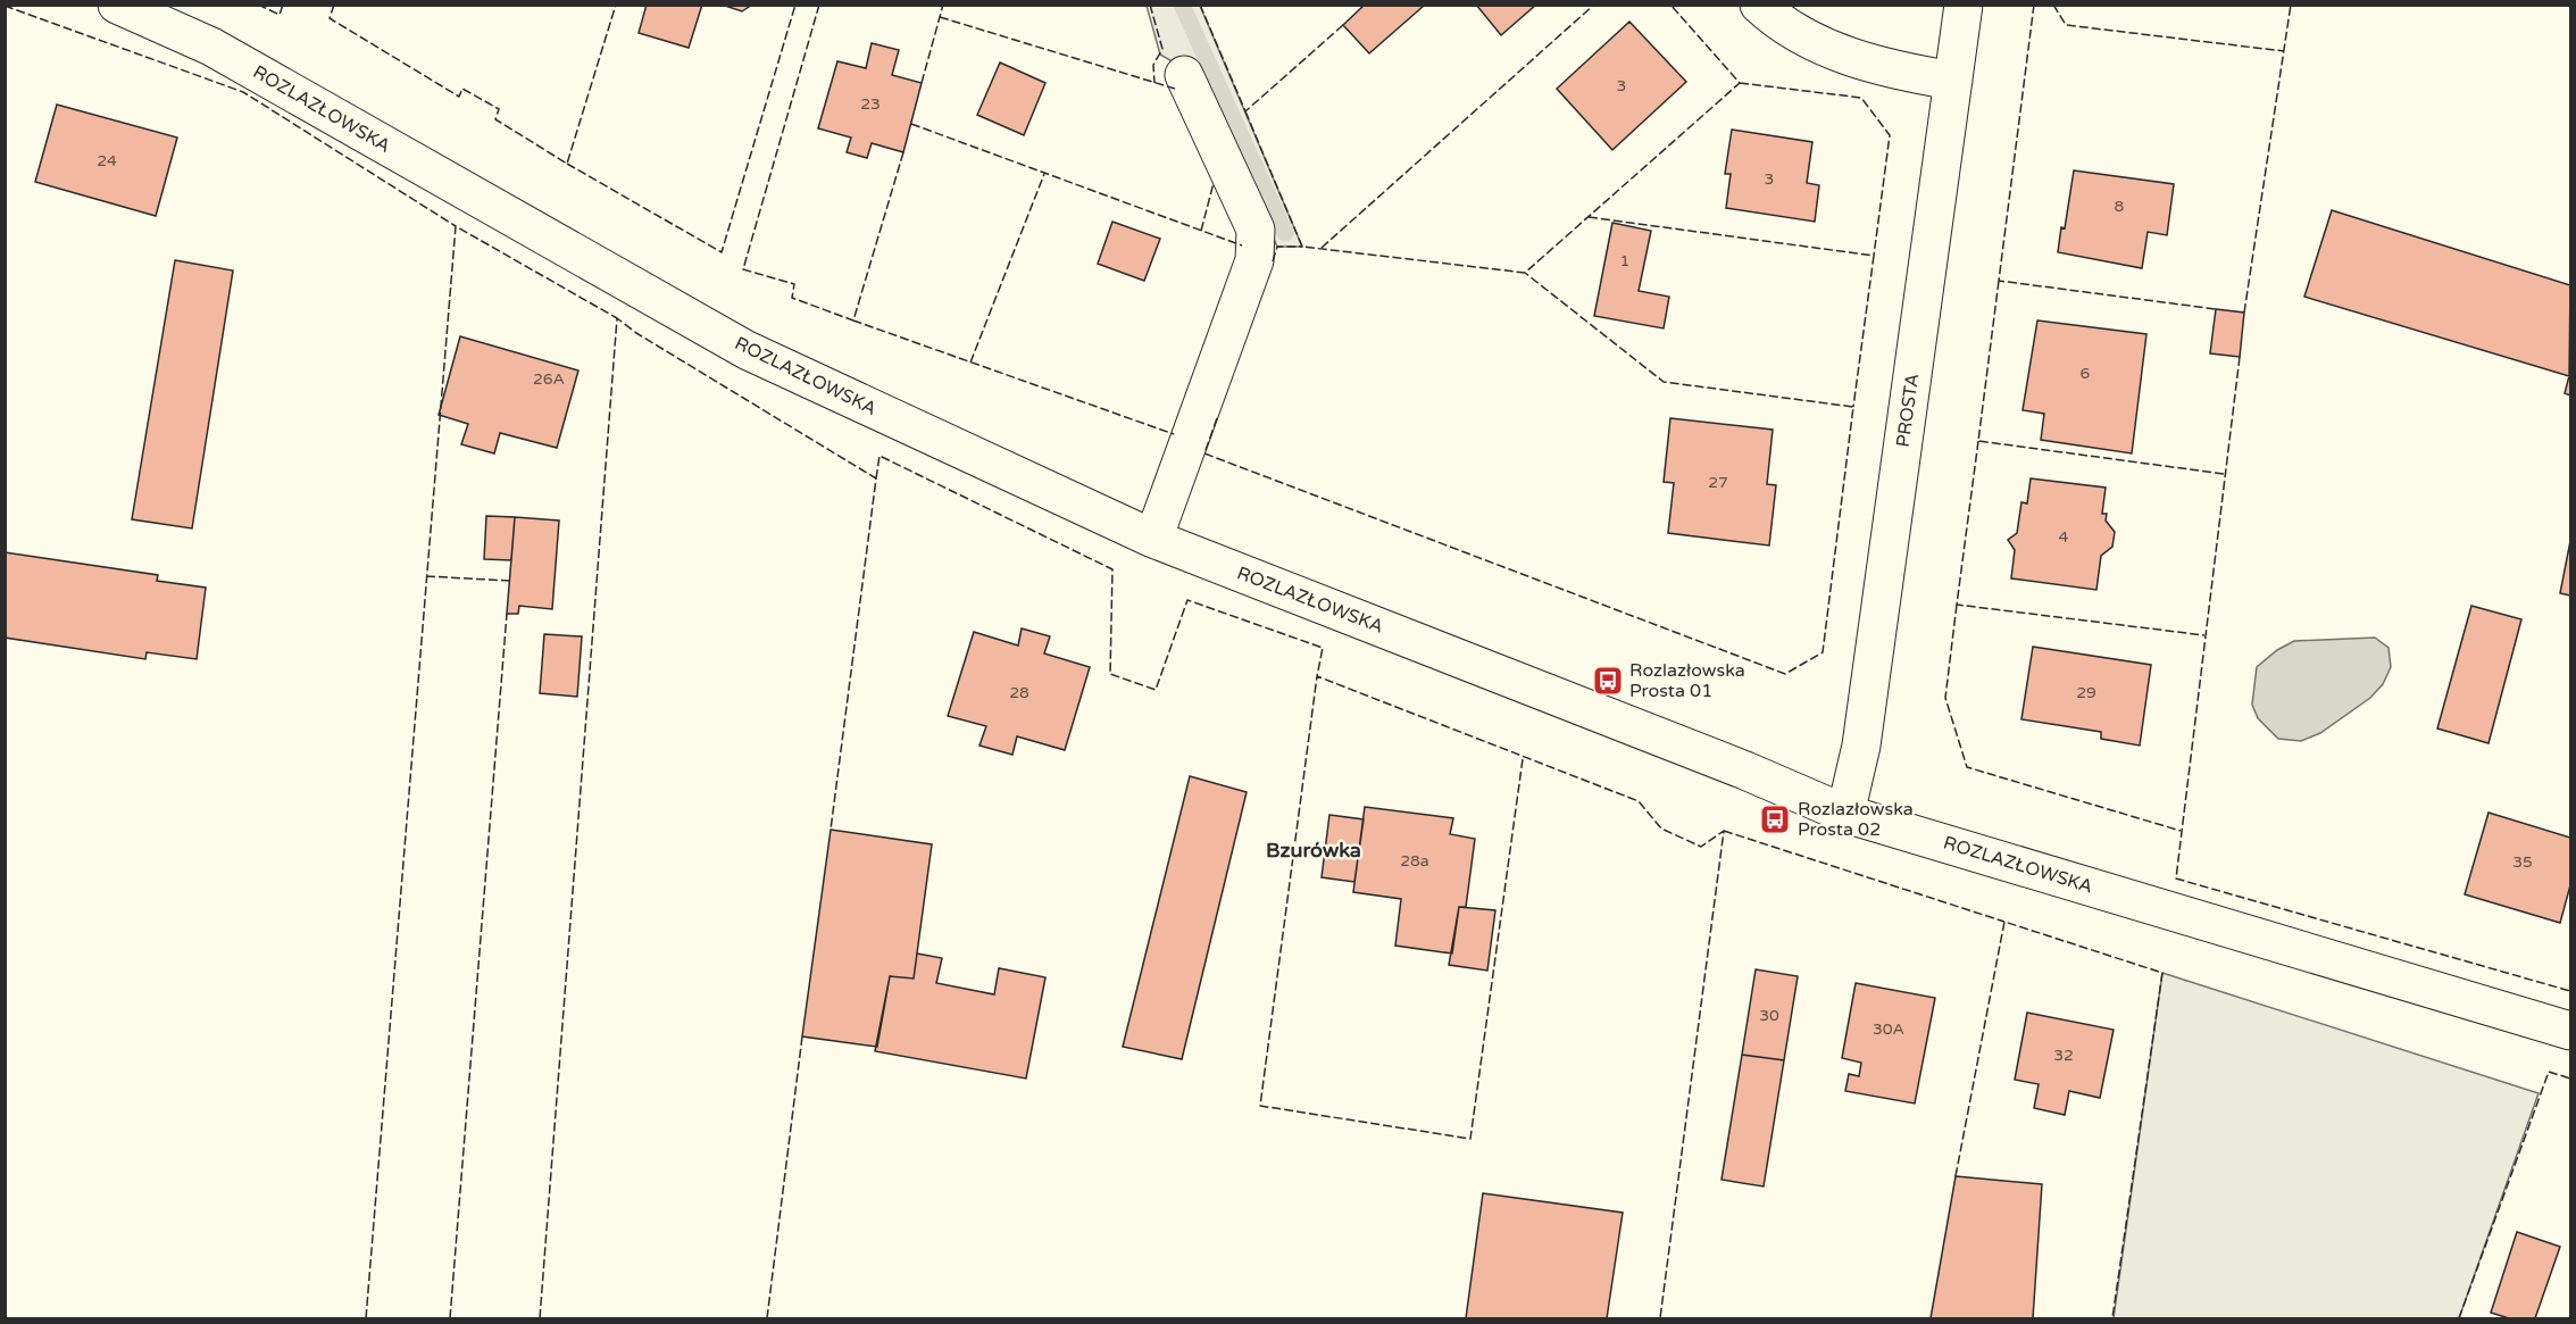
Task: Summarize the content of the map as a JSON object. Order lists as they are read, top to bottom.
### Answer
{
  "streets": {
    "street": ["ROZLAZŁOWSKA", "PROSTA"]
  },
  "crossings": [
    ["ROZLAZŁOWSKA", "PROSTA"]
  ],
  "districts": ["Bzurówka"],
  "places": {
    "bus stop": ["Rozlazłowska Prosta 01", "Rozlazłowska Prosta 02"]
  },
  "house_numbers": [
    "3",
    "23",
    "24",
    "3",
    "8",
    "1",
    "6",
    "26A",
    "27",
    "4",
    "28",
    "29",
    "28a",
    "35",
    "30",
    "30A",
    "32"
  ]
}
